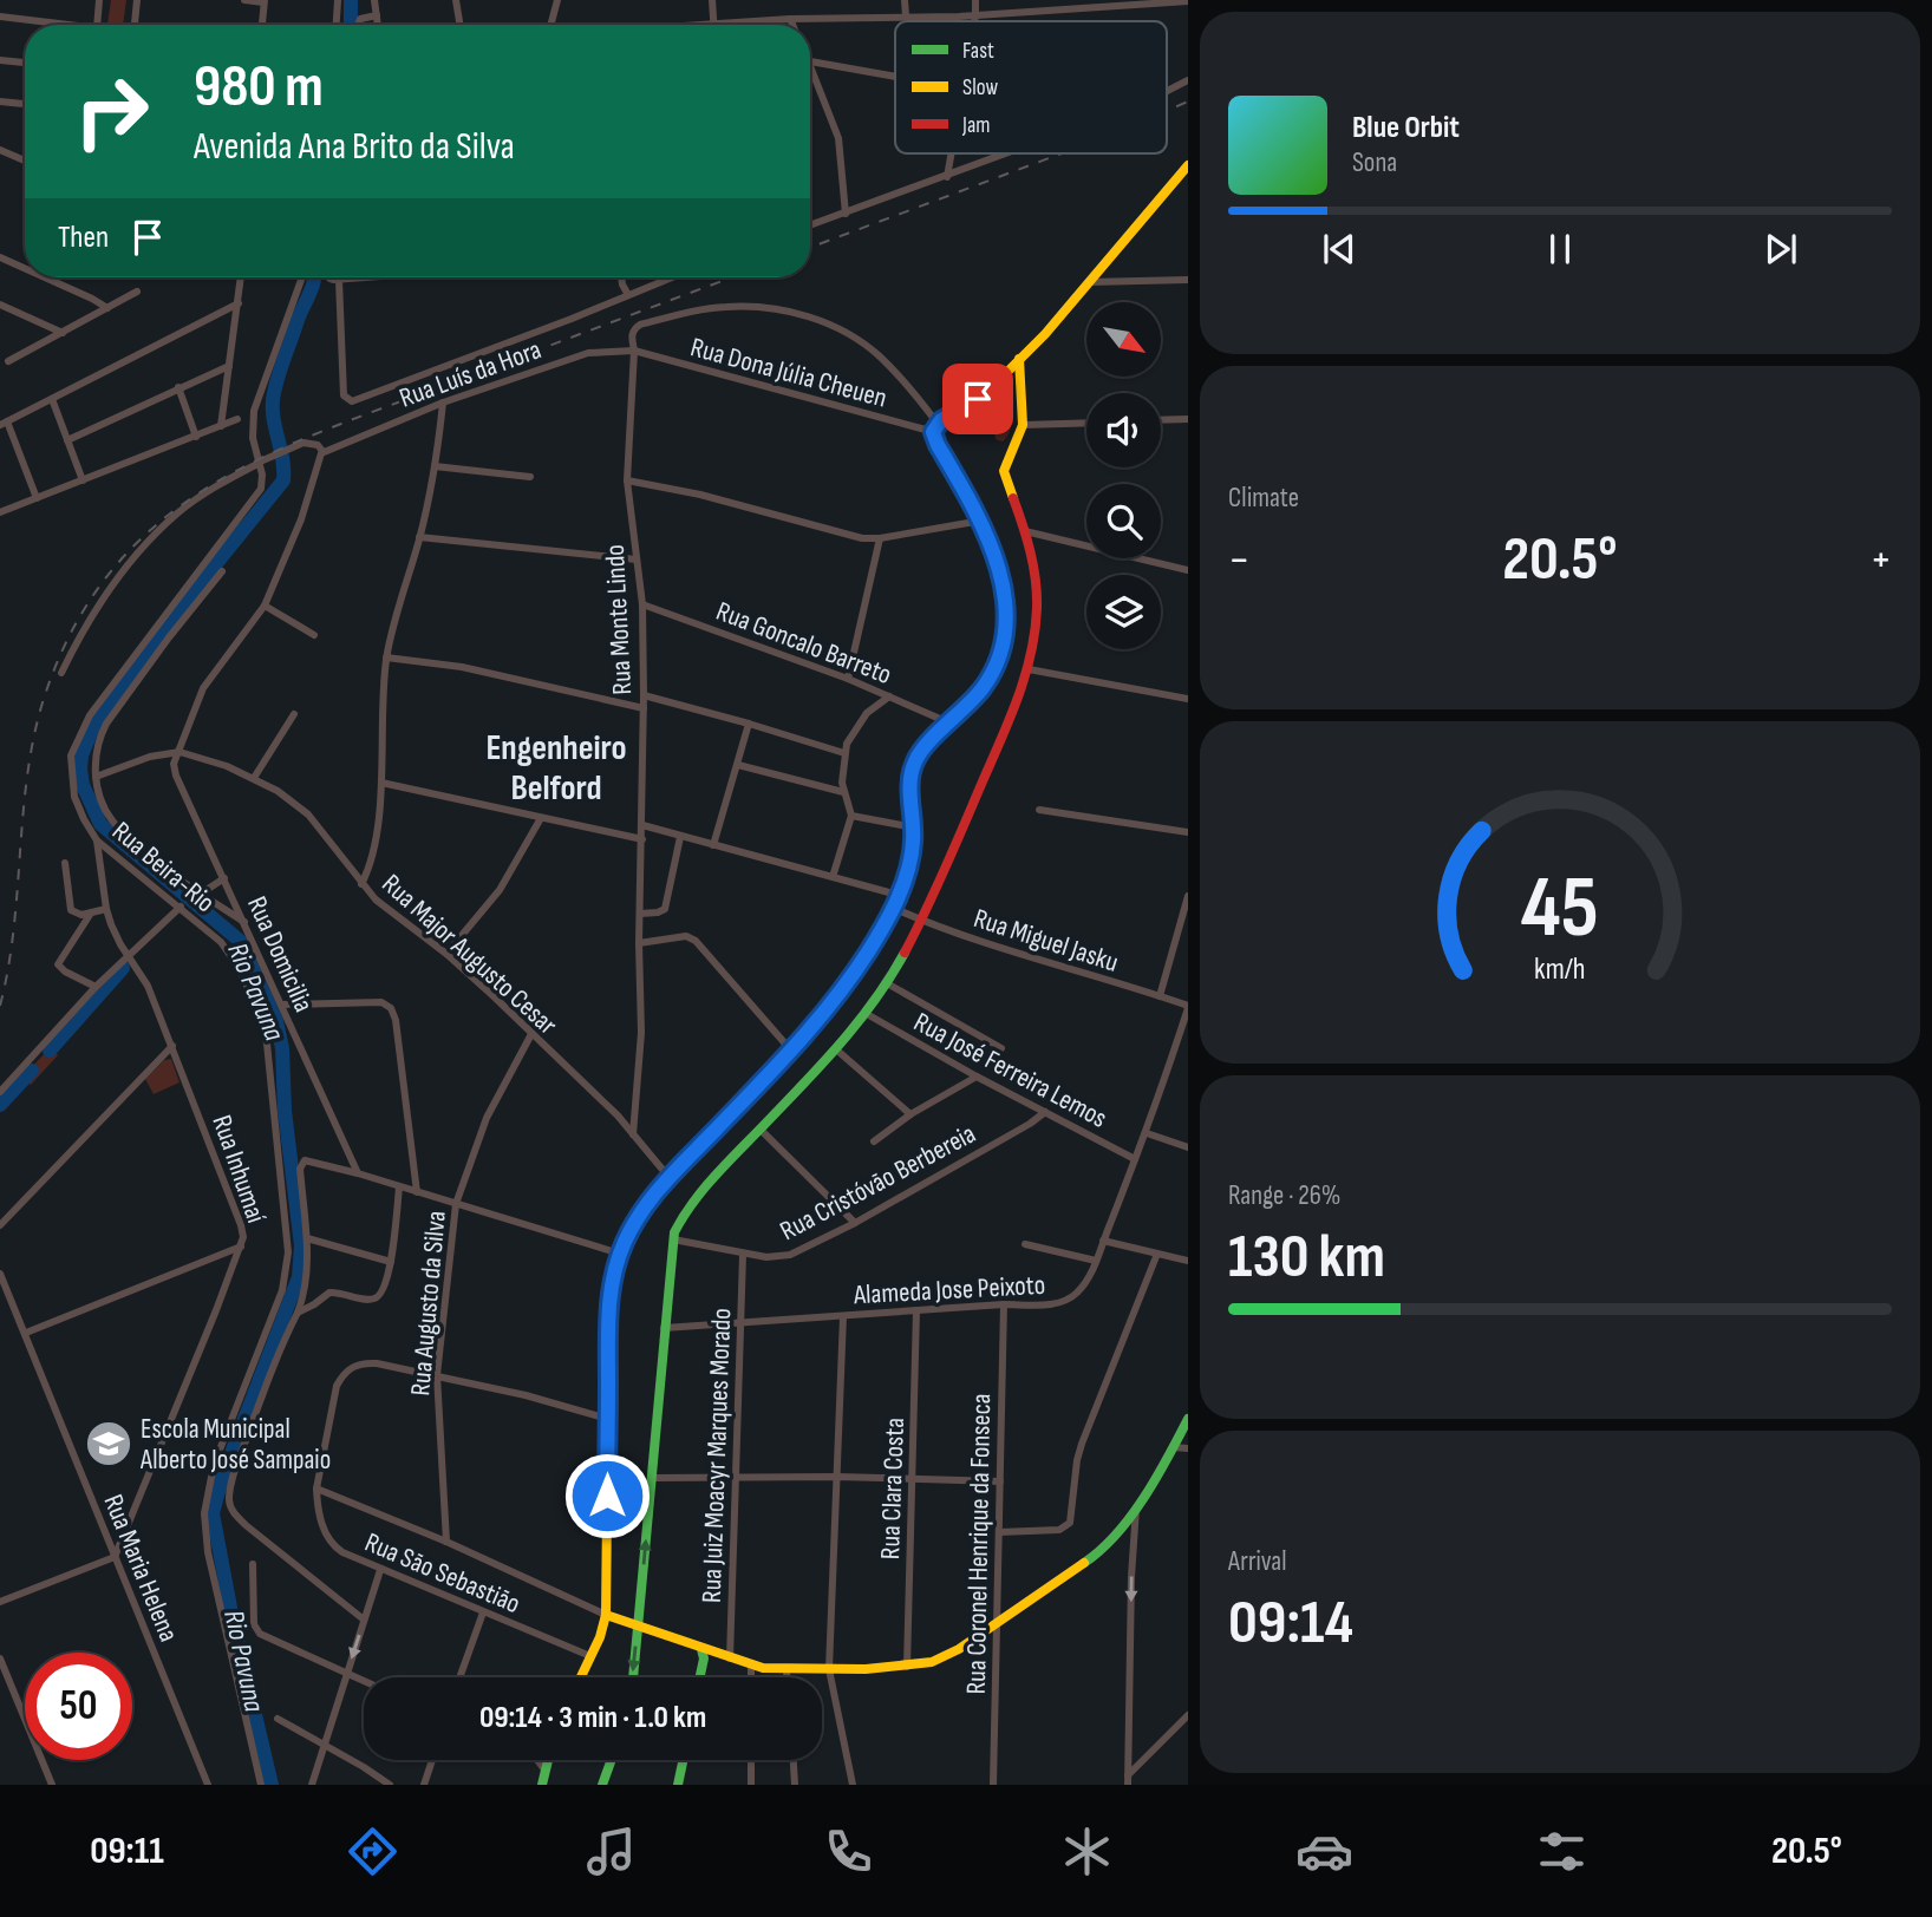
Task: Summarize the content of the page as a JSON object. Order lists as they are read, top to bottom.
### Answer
{
  "streets": {
    "street": [
      "Rua Dona Júlia Cheuen",
      "Rua Luís da Hora",
      "Rua Monte Lindo",
      "Rua Goncalo Barreto",
      "Rua Beira-Rio",
      "Rua Miguel Jasku",
      "Rua Domicilia",
      "Rua Major Augusto Cesar",
      "Rua José Ferreira Lemos",
      "Rua Inhumaí",
      "Rua Cristóvão Berbereia",
      "Alameda Jose Peixoto",
      "Rua Augusto da Silva",
      "Rua Juiz Moacyr Marques Morado",
      "Rua Clara Costa",
      "Rua Coronel Henrique da Fonseca",
      "Rua Maria Helena",
      "Rua São Sebastião"
    ]
  },
  "crossings": [
    ["Rua Dona Júlia Cheuen", "Rua Luís da Hora"],
    ["Rua Dona Júlia Cheuen", "Rua Monte Lindo"],
    ["Rua Luís da Hora", "Rua Monte Lindo"],
    ["Rua Monte Lindo", "Rua Goncalo Barreto"],
    ["Rua Monte Lindo", "Rua Major Augusto Cesar"],
    ["Rua Beira-Rio", "Rua Inhumaí"],
    ["Rua Miguel Jasku", "Alameda Jose Peixoto"],
    ["Rua Domicilia", "Rua Major Augusto Cesar"],
    ["Rua Major Augusto Cesar", "Rua Augusto da Silva"],
    ["Rua José Ferreira Lemos", "Rua Cristóvão Berbereia"],
    ["Rua José Ferreira Lemos", "Alameda Jose Peixoto"],
    ["Rua Inhumaí", "Rua Maria Helena"],
    ["Rua Cristóvão Berbereia", "Rua Juiz Moacyr Marques Morado"],
    ["Alameda Jose Peixoto", "Rua Juiz Moacyr Marques Morado"],
    ["Alameda Jose Peixoto", "Rua Clara Costa"],
    ["Alameda Jose Peixoto", "Rua Coronel Henrique da Fonseca"],
    ["Rua Augusto da Silva", "Rua São Sebastião"]
  ],
  "districts": ["Engenheiro Belford"],
  "water": ["Rio Pavuna"],
  "places": {
    "school or university": ["Escola Municipal Alberto José Sampaio"]
  },
  "legend": ["Fast", "Slow", "Jam"],
  "north": "bottom right",
  "page": {
    "turn": ["980 m", "Avenida Ana Brito da Silva"],
    "song": ["Blue Orbit", "Sona"],
    "then": "Then",
    "tile": [
      "Climate",
      ["Range · 26%", "130 km"],
      ["Arrival", "09:14"]
    ],
    "heat": ["−", "20.5°", "+"],
    "limit": "50",
    "trip": "09:14 · 3 min · 1.0 km",
    "tabs": ["09:11", "20.5°"],
    "gauge": ["45", "km/h"]
  }
}
